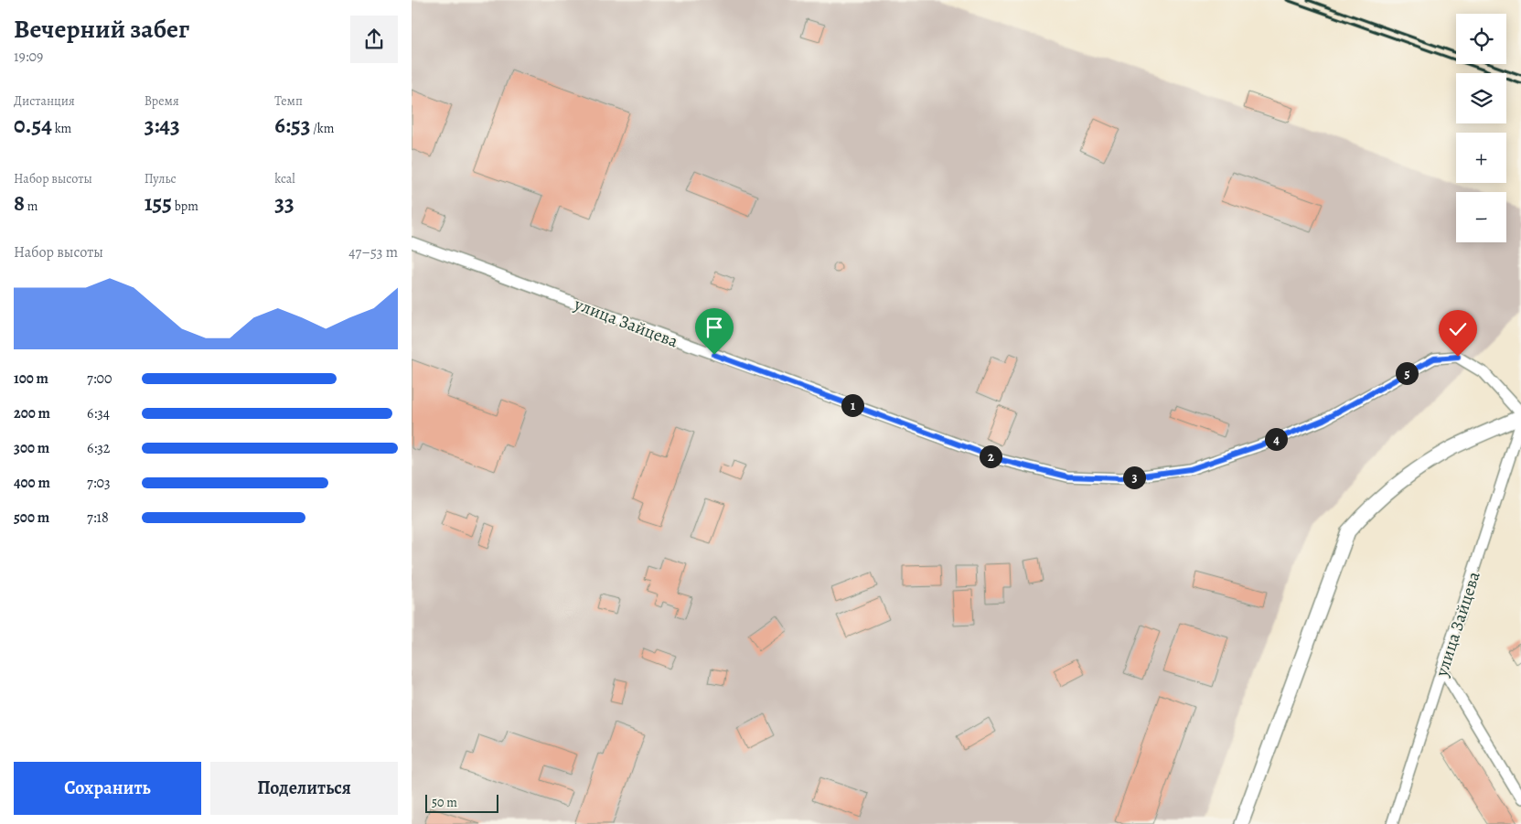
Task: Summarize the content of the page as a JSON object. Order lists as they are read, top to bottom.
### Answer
{
  "streets": {
    "street": ["улица Зайцева"]
  },
  "scale_bar": "50 m",
  "page": {
    "heading": ["Вечерний забег", "19:09"],
    "map_buttons": ["+", "−"],
    "stats": [
      ["Дистанция", "0.54 km"],
      ["Время", "3:43"],
      ["Темп", "6:53 /km"],
      ["Набор высоты", "8 m"],
      ["Пульс", "155 bpm"],
      ["kcal", "33"]
    ],
    "chart": ["Набор высоты", "47–53 m"],
    "list": [
      {
        "name": "100 m",
        "note": "7:00"
      },
      {
        "name": "200 m",
        "note": "6:34"
      },
      {
        "name": "300 m",
        "note": "6:32"
      },
      {
        "name": "400 m",
        "note": "7:03"
      },
      {
        "name": "500 m",
        "note": "7:18"
      }
    ],
    "pins": [
      "5",
      "1",
      "4",
      "2",
      "3"
    ],
    "buttons": ["Сохранить", "Поделиться"],
    "scale": "50 m"
  }
}
